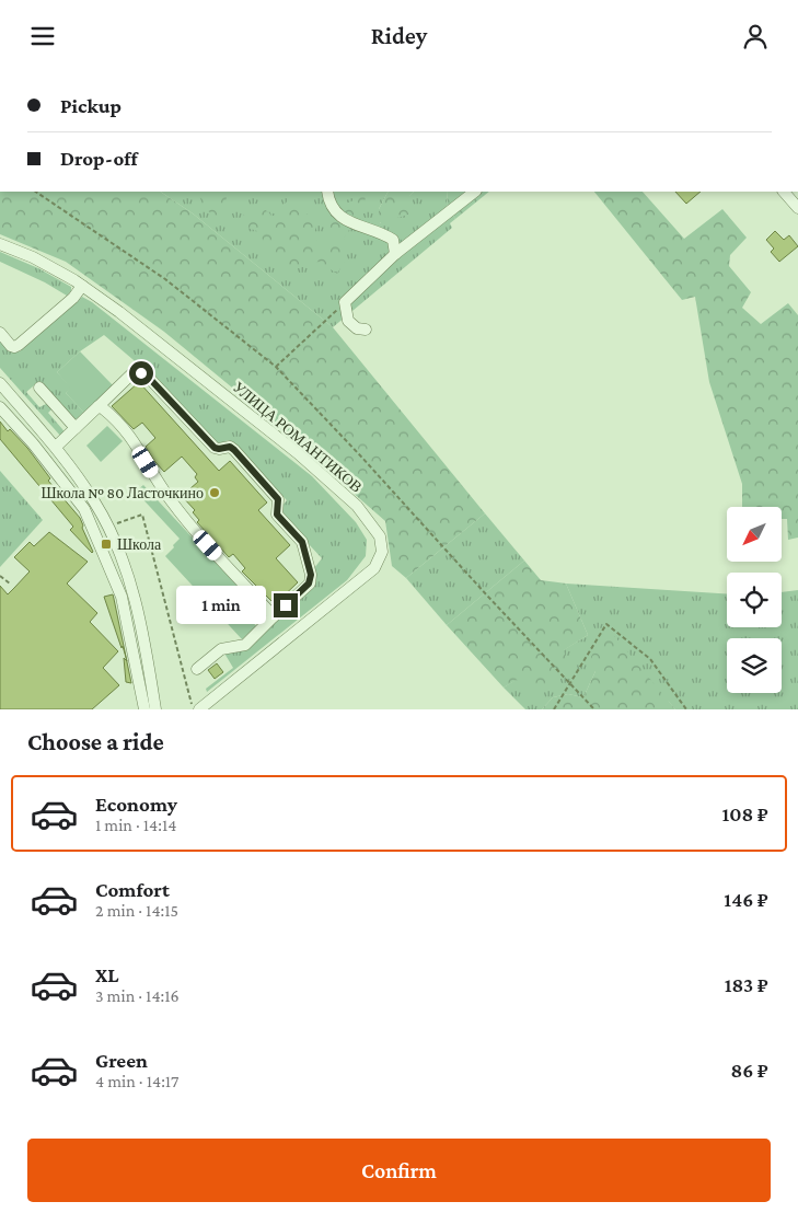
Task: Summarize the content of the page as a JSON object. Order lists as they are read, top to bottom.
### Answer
{
  "streets": {
    "street": ["УЛИЦА РОМАНТИКОВ"]
  },
  "places": {
    "other": ["Школа № 80 Ласточкино"],
    "transit": ["Школа"]
  },
  "north": "bottom left",
  "page": {
    "header": "Ridey",
    "banner": ["Pickup", "Drop-off"],
    "bubble": "1 min",
    "heading": "Choose a ride",
    "list": [
      {
        "name": "Economy",
        "note": "1 min · 14:14",
        "value": "108 ₽"
      },
      {
        "name": "Comfort",
        "note": "2 min · 14:15",
        "value": "146 ₽"
      },
      {
        "name": "XL",
        "note": "3 min · 14:16",
        "value": "183 ₽"
      },
      {
        "name": "Green",
        "note": "4 min · 14:17",
        "value": "86 ₽"
      }
    ],
    "buttons": "Confirm"
  }
}
